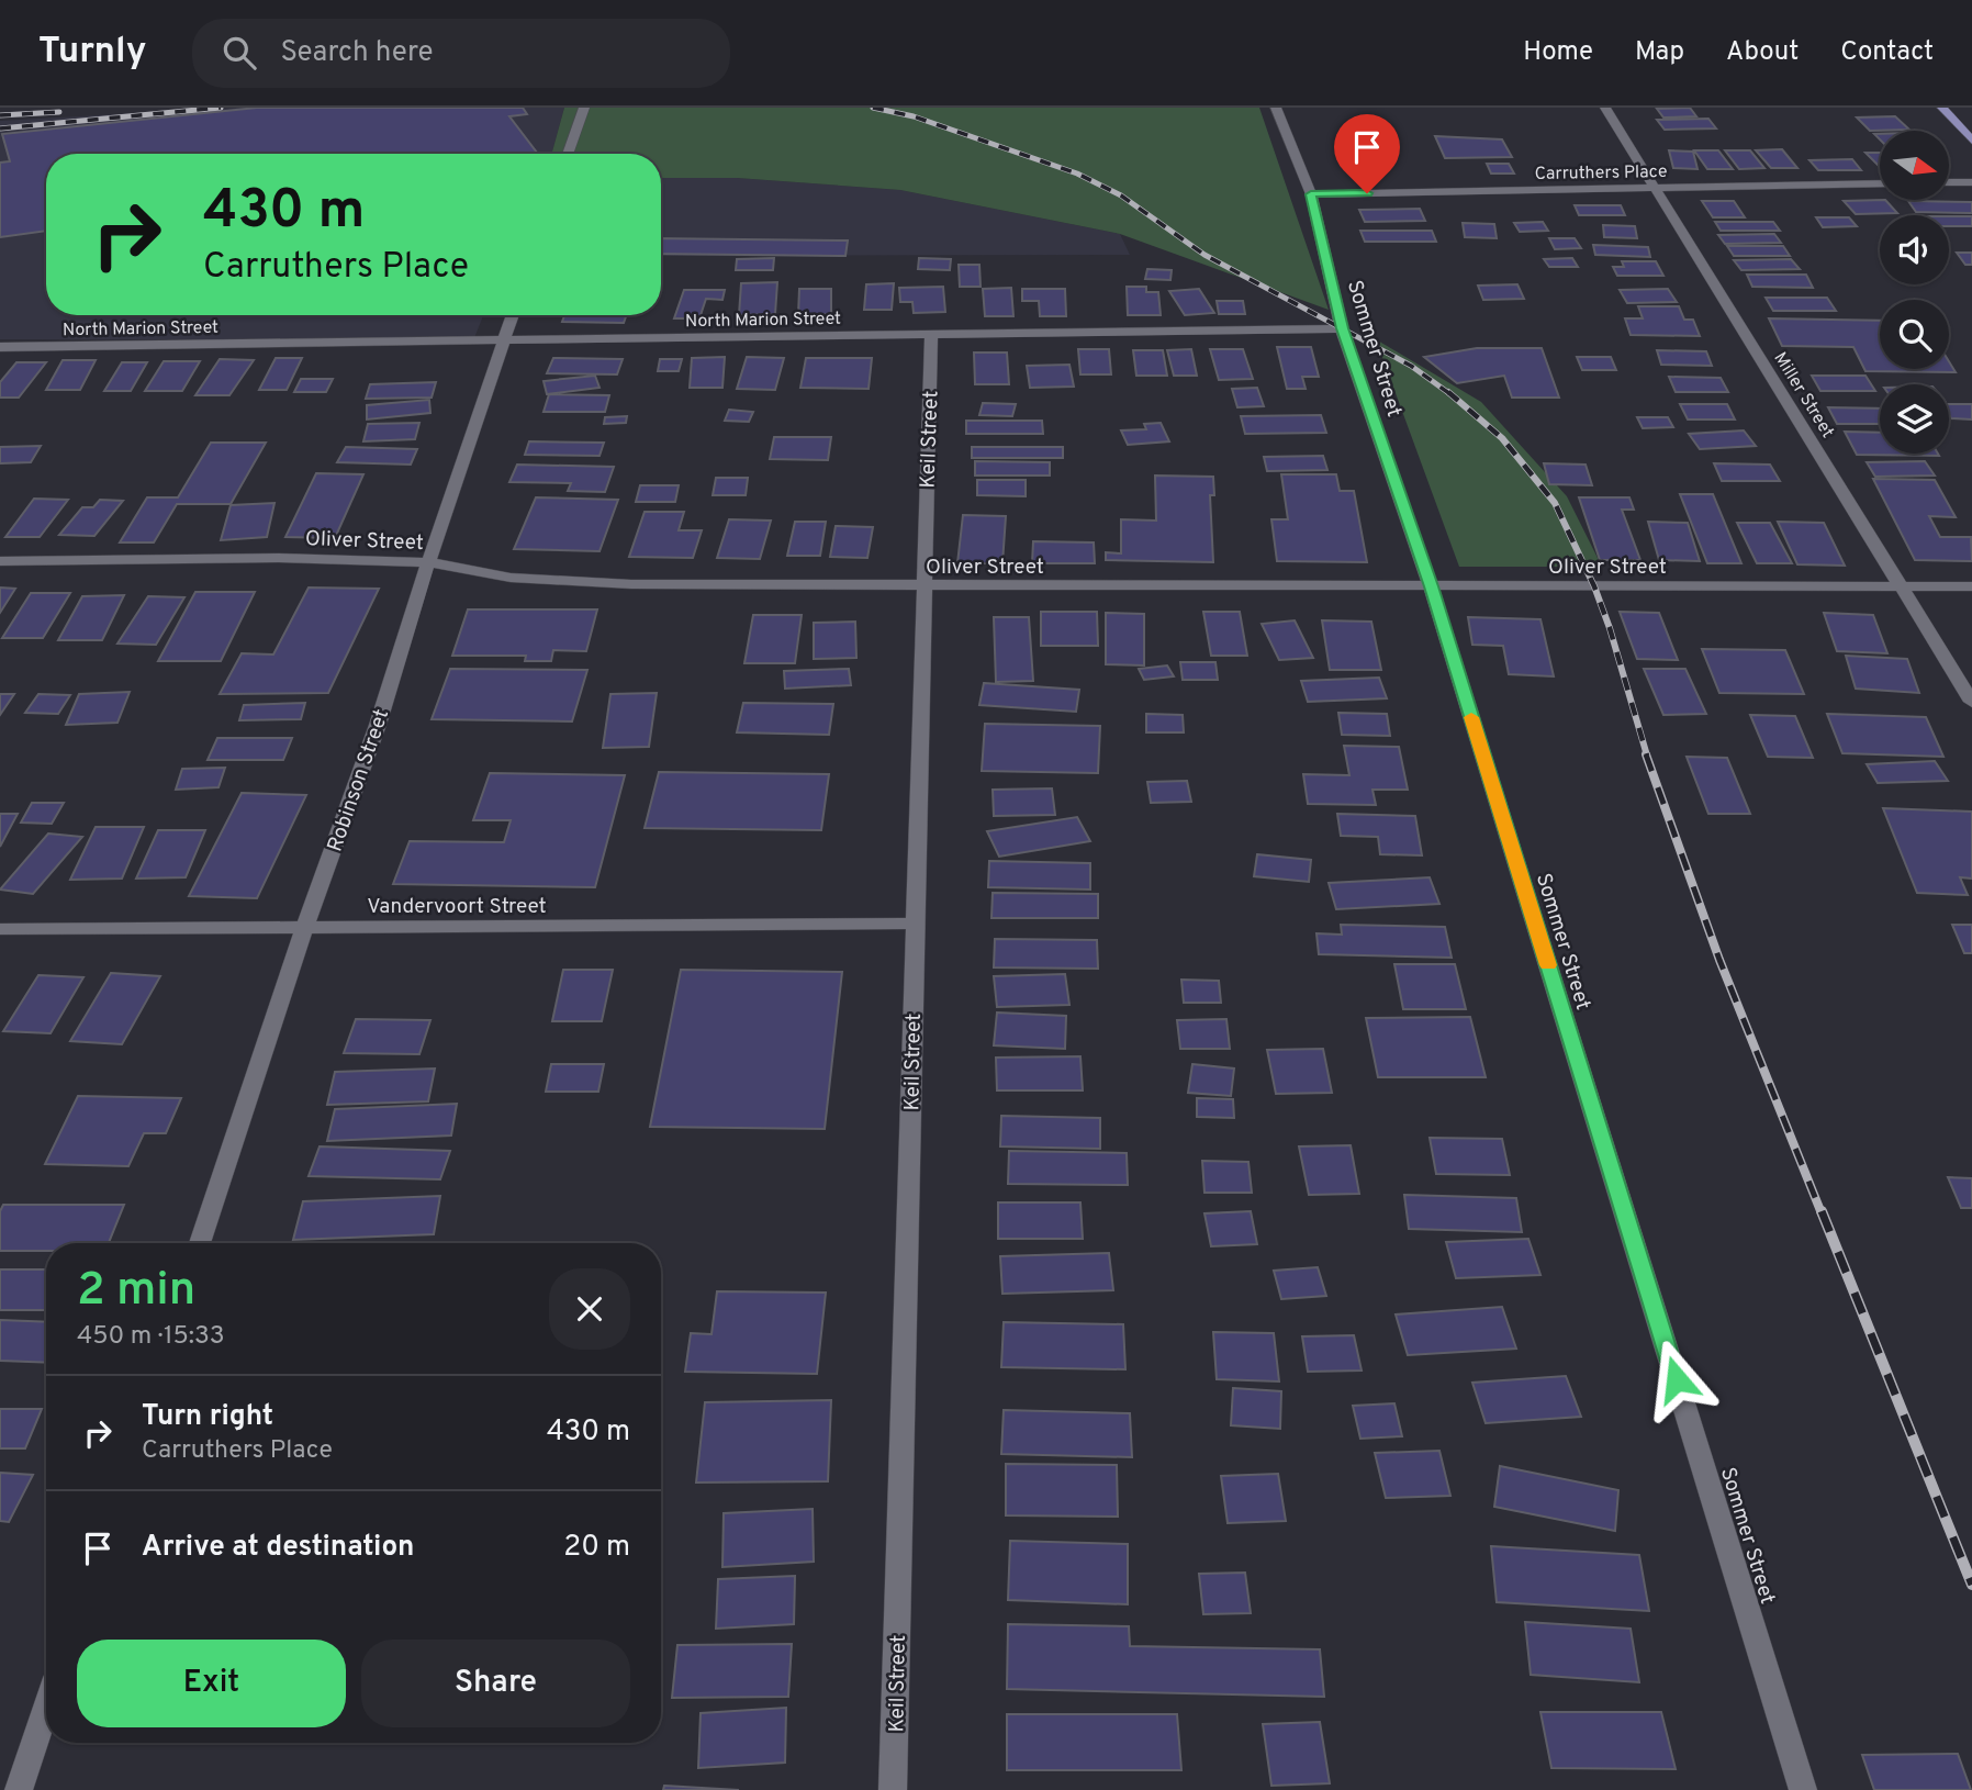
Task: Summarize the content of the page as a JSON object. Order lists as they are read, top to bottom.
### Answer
{
  "streets": {
    "street": [
      "Carruthers Place",
      "North Marion Street",
      "Sommer Street",
      "Miller Street",
      "Keil Street",
      "Oliver Street",
      "Robinson Street",
      "Vandervoort Street"
    ]
  },
  "crossings": [
    ["Carruthers Place", "Sommer Street"],
    ["Carruthers Place", "Miller Street"],
    ["North Marion Street", "Sommer Street"],
    ["North Marion Street", "Keil Street"],
    ["North Marion Street", "Robinson Street"],
    ["Sommer Street", "Oliver Street"],
    ["Miller Street", "Oliver Street"],
    ["Keil Street", "Oliver Street"],
    ["Keil Street", "Vandervoort Street"],
    ["Oliver Street", "Robinson Street"],
    ["Robinson Street", "Vandervoort Street"]
  ],
  "north": "right",
  "page": {
    "header": "Turnly",
    "search": "Search here",
    "nav": [
      "Home",
      "Map",
      "About",
      "Contact"
    ],
    "turn": ["430 m", "Carruthers Place"],
    "heading": ["2 min", "450 m · 15:33"],
    "list": [
      {
        "name": "Turn right",
        "note": "Carruthers Place",
        "value": "430 m"
      },
      {
        "name": "Arrive at destination",
        "value": "20 m"
      }
    ],
    "buttons": ["Exit", "Share"]
  }
}
